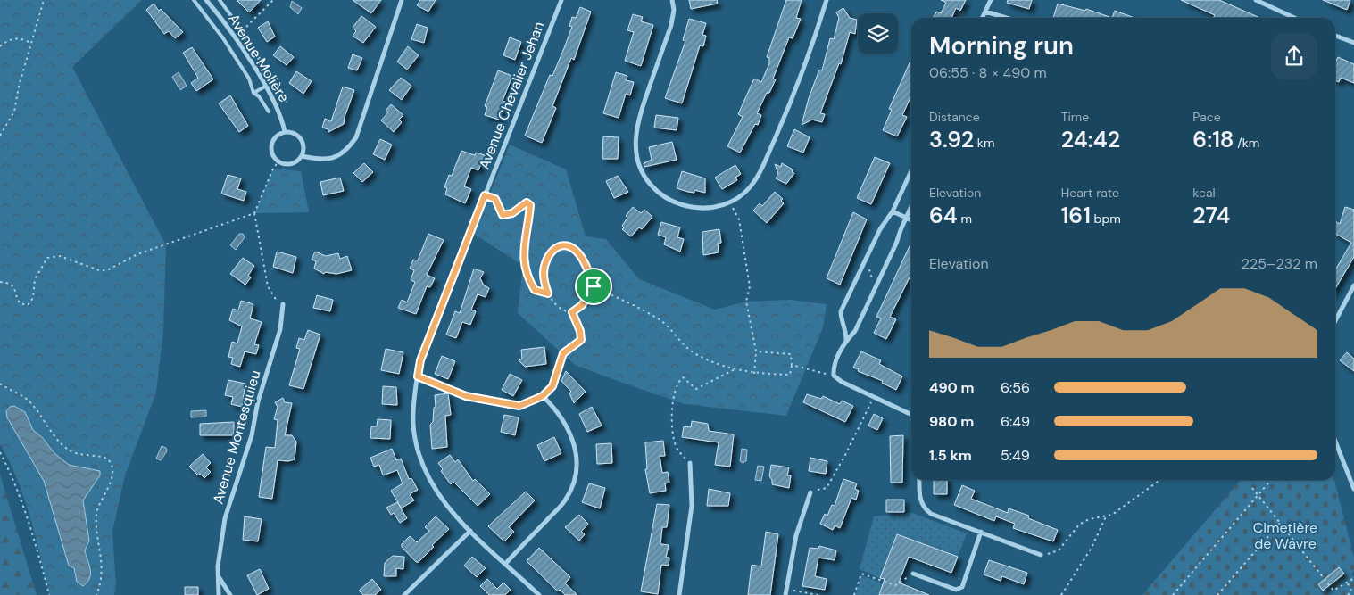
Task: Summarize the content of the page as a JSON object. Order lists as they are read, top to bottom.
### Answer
{
  "streets": {
    "street": ["Avenue Molière", "Avenue Chevalier Jehan", "Avenue Montesquieu"]
  },
  "parks": ["Cimetière de Wavre"],
  "page": {
    "heading": ["Morning run", "06:55 · 8 × 490 m"],
    "stats": [
      ["Distance", "3.92 km"],
      ["Time", "24:42"],
      ["Pace", "6:18 /km"],
      ["Elevation", "64 m"],
      ["Heart rate", "161 bpm"],
      ["kcal", "274"]
    ],
    "chart": ["Elevation", "225–232 m"],
    "list": [
      {
        "name": "490 m",
        "note": "6:56"
      },
      {
        "name": "980 m",
        "note": "6:49"
      },
      {
        "name": "1.5 km",
        "note": "5:49"
      }
    ]
  }
}
